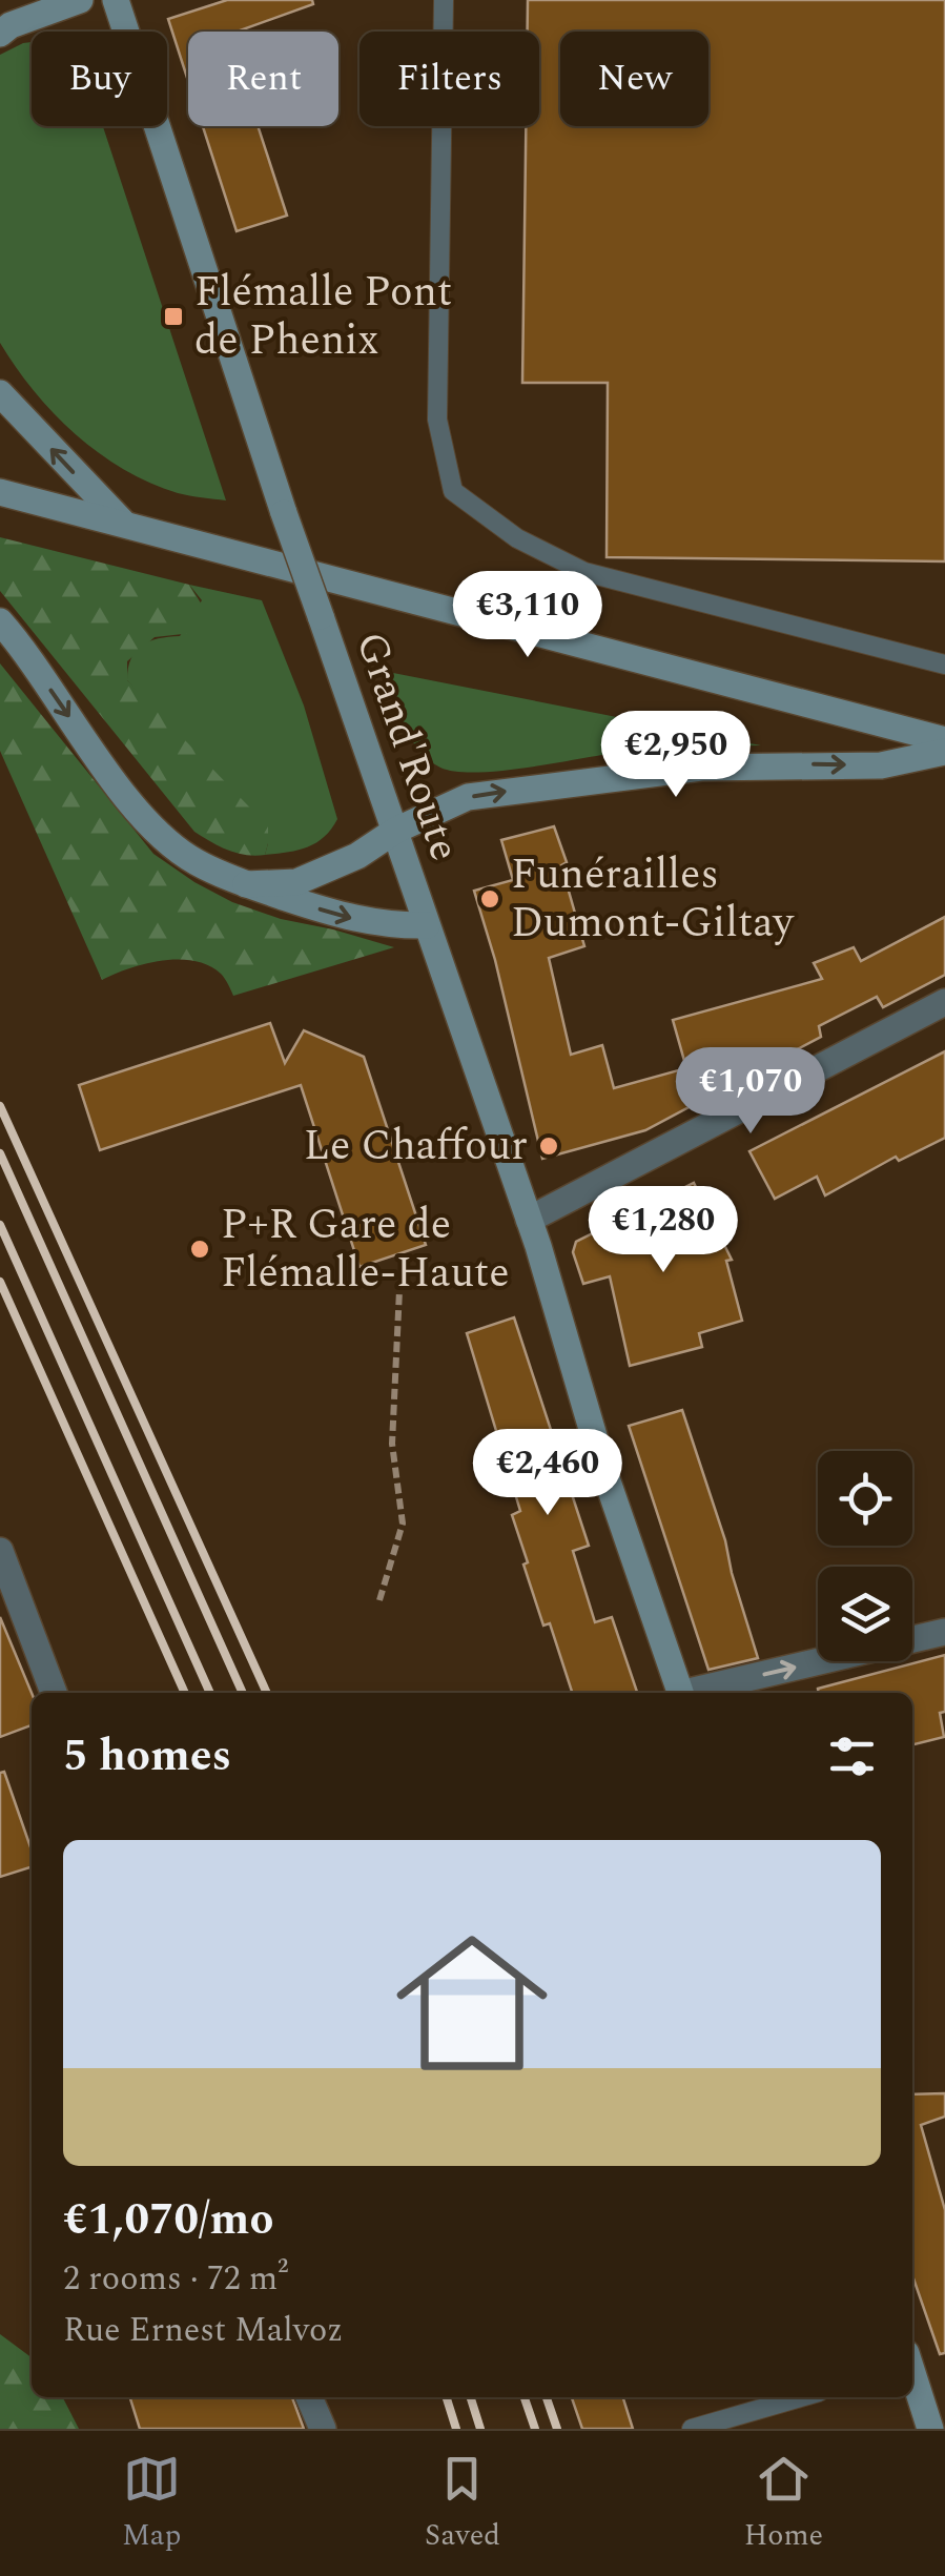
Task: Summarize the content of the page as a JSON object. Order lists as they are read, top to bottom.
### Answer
{
  "streets": {
    "main road": ["Grand'Route"]
  },
  "places": {
    "transit": ["Flémalle Pont de Phenix"],
    "other": ["Funérailles Dumont-Giltay", "Le Chaffour", "P+R Gare de Flémalle-Haute"]
  },
  "page": {
    "chip": [
      "Buy",
      "Rent",
      "Filters",
      "New"
    ],
    "price": [
      "€3,110",
      "€2,950",
      "€1,070",
      "€1,280",
      "€2,460"
    ],
    "heading": "5 homes",
    "list": [
      {
        "name": "€1,070/mo",
        "note": "2 rooms · 72 m² · Rue Ernest Malvoz"
      }
    ],
    "tabs": ["Map", "Saved", "Home"]
  }
}
